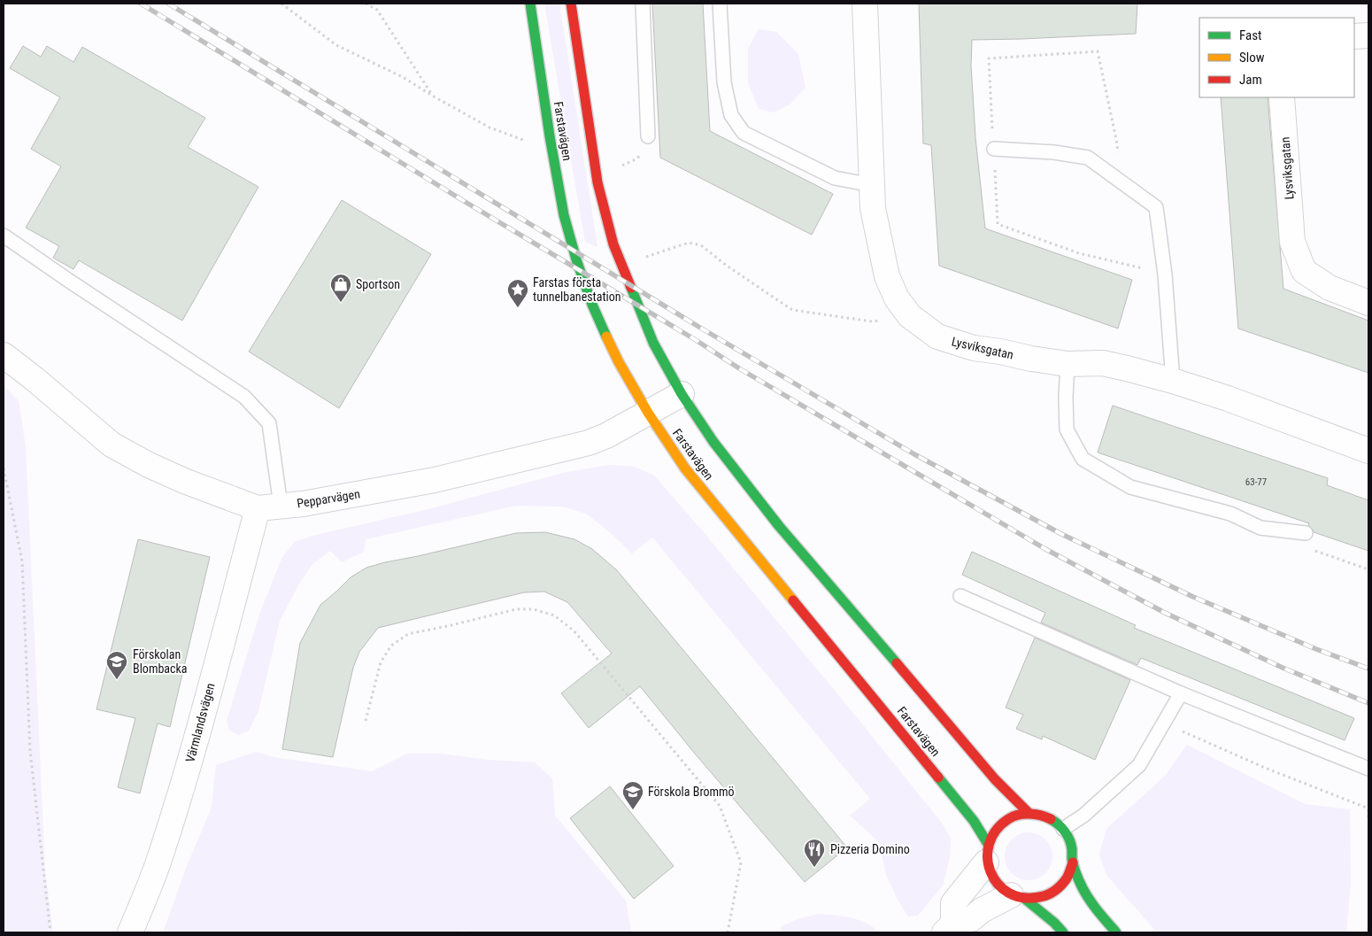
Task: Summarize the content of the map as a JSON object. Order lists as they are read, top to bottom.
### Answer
{
  "streets": {
    "street": [
      "Farstavägen",
      "Lysviksgatan",
      "Pepparvägen",
      "Värmlandsvägen"
    ]
  },
  "crossings": [
    ["Farstavägen", "Pepparvägen"],
    ["Pepparvägen", "Värmlandsvägen"]
  ],
  "places": {
    "shop": ["Sportson"],
    "place": ["Farstas första tunnelbanestation"],
    "school or university": ["Förskolan Blombacka", "Förskola Brommö"],
    "restaurant": ["Pizzeria Domino"]
  },
  "house_numbers": ["63-77"],
  "legend": ["Fast", "Slow", "Jam"]
}
